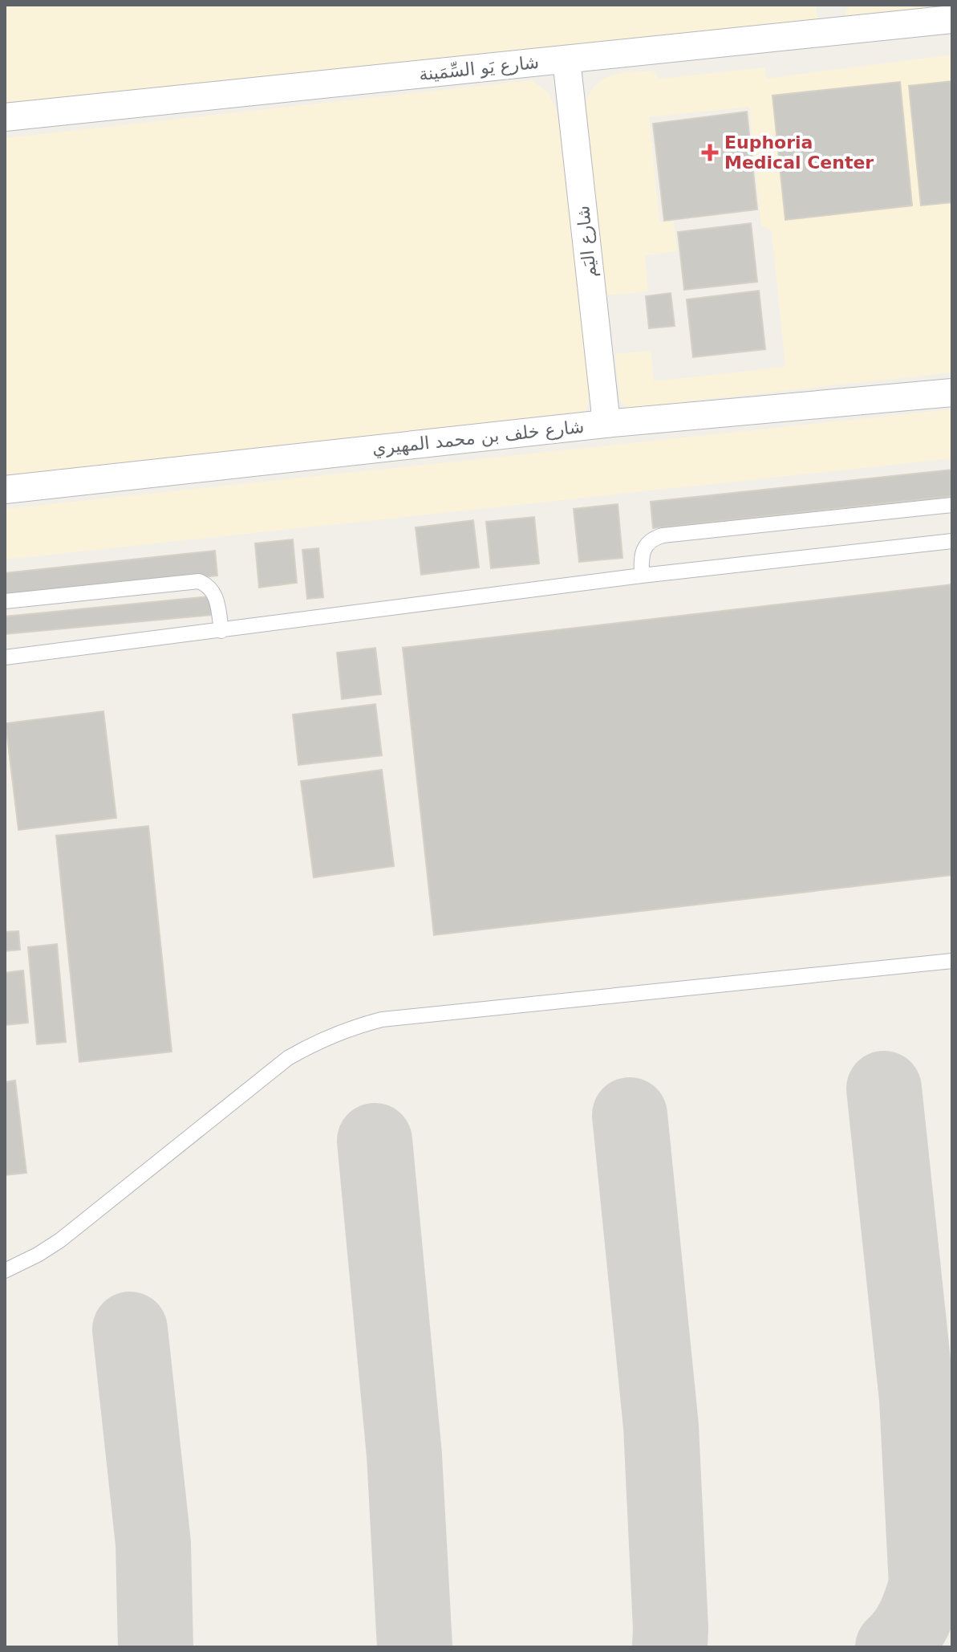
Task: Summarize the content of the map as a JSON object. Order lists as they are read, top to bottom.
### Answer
{
  "streets": {
    "street": ["شارع يَو السِّمَينة", "شارع اليَم", "شارع خلف بن محمد المهيري"]
  },
  "crossings": [
    ["شارع يَو السِّمَينة", "شارع اليَم"],
    ["شارع اليَم", "شارع خلف بن محمد المهيري"]
  ],
  "places": {
    "health": ["Euphoria Medical Center"]
  }
}
